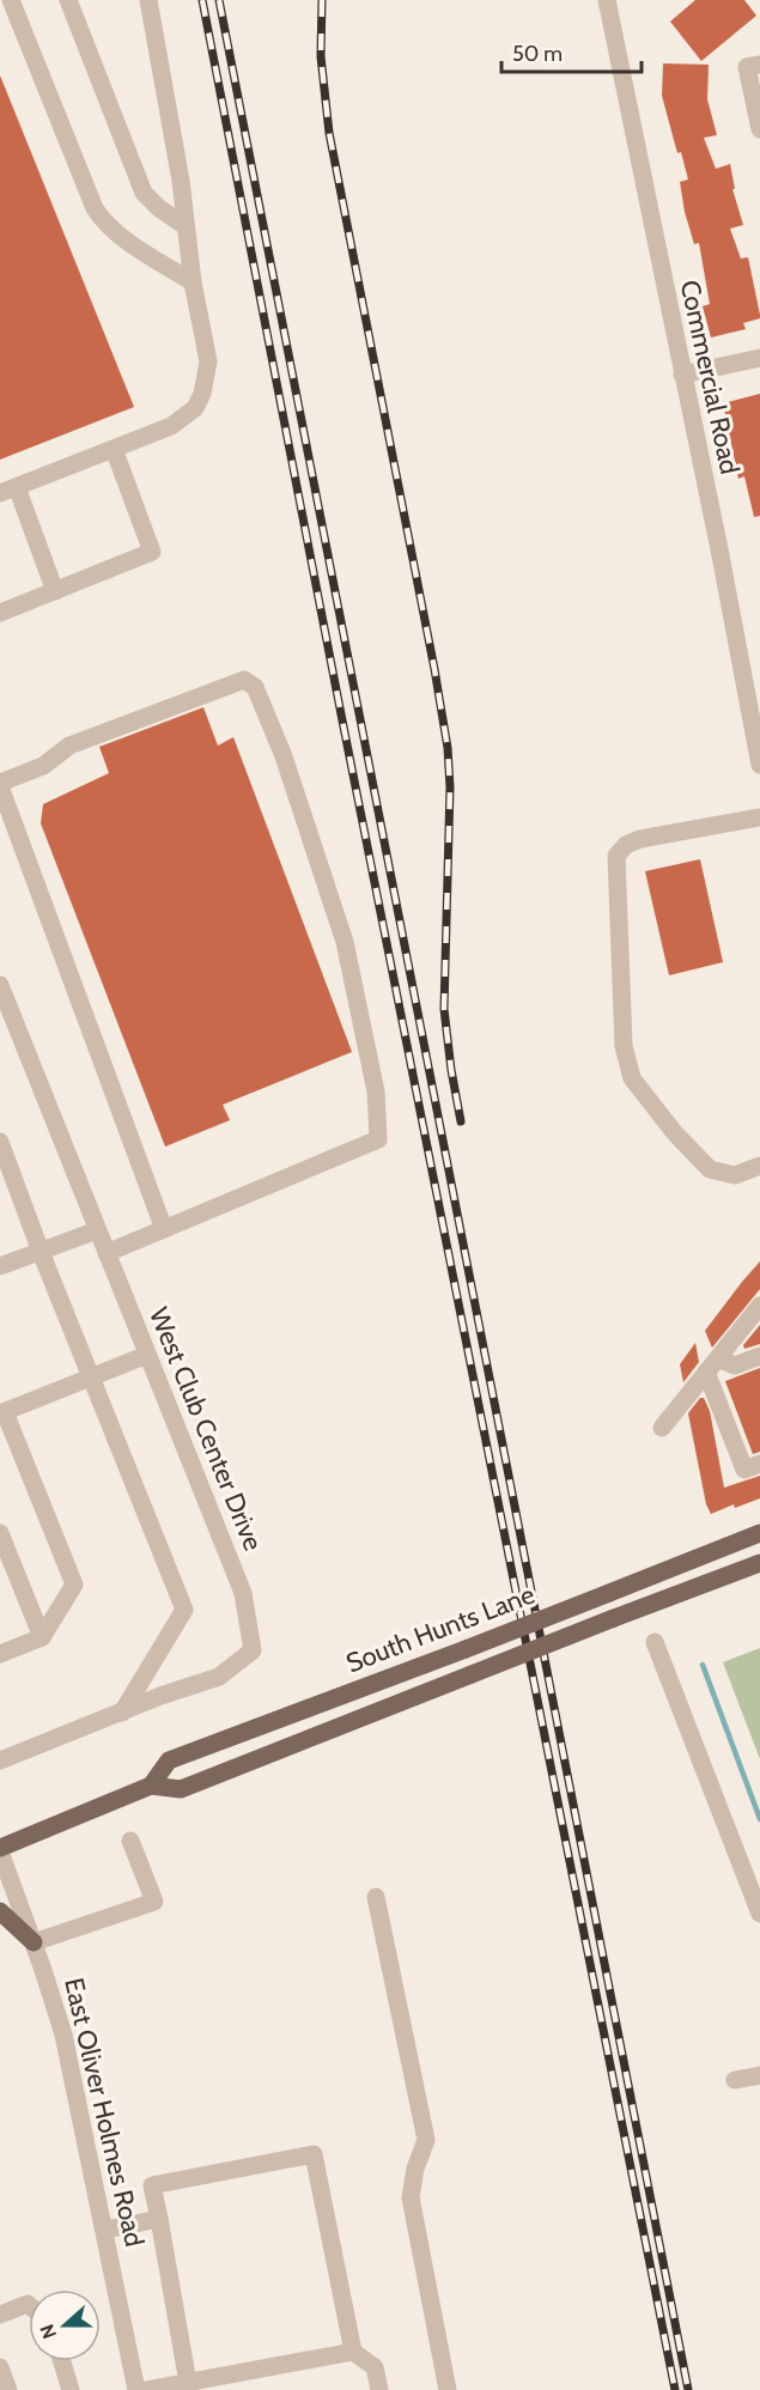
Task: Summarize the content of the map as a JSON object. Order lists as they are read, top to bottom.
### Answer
{
  "streets": {
    "main road": ["South Hunts Lane"],
    "street": ["Commercial Road", "West Club Center Drive", "East Oliver Holmes Road"]
  },
  "crossings": [
    ["South Hunts Lane", "East Oliver Holmes Road"]
  ],
  "scale_bar": "50 m",
  "north": "left"
}
